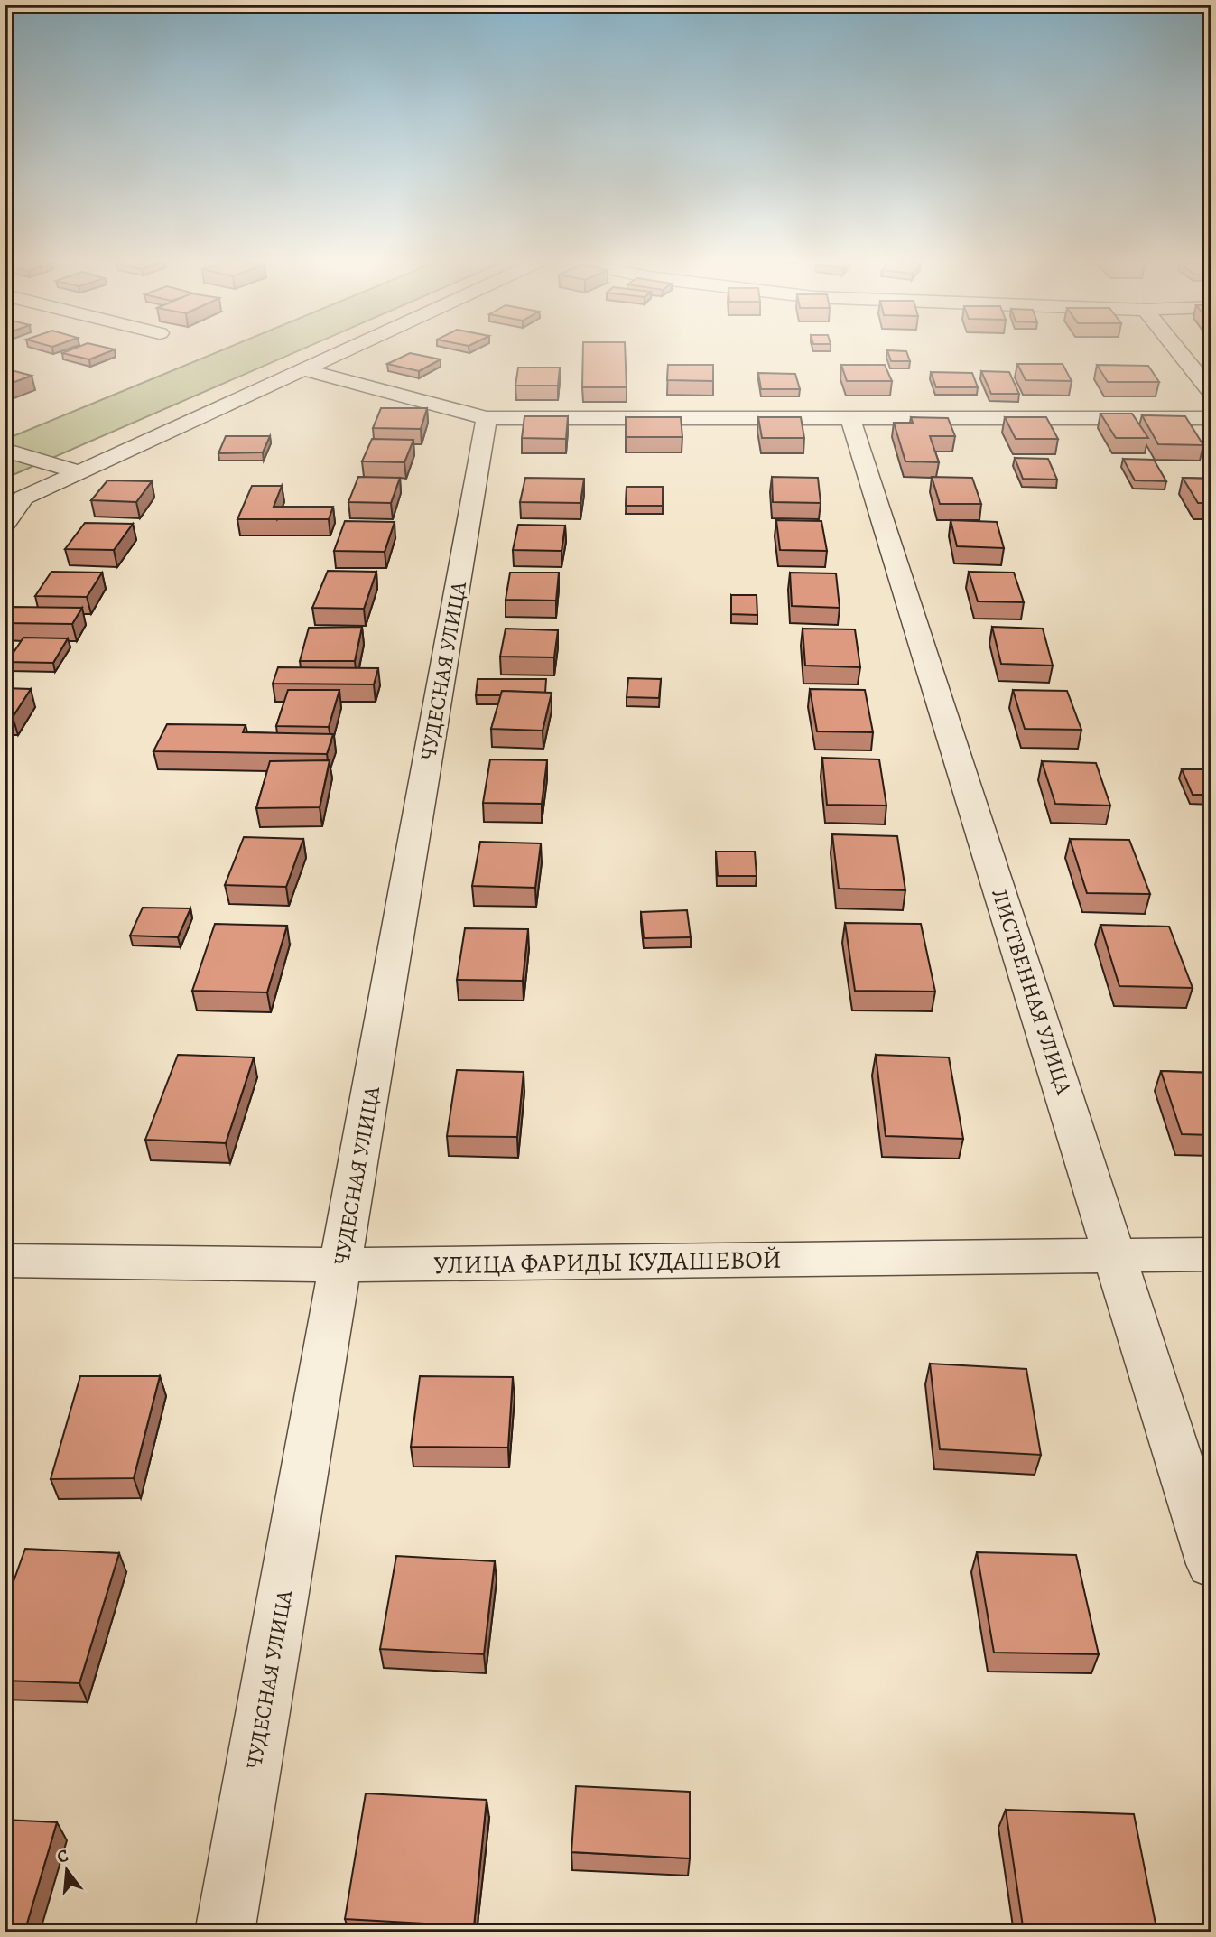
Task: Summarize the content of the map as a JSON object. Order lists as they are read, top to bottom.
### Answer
{
  "streets": {
    "street": ["ЧУДЕСНАЯ УЛИЦА", "ЛИСТВЕННАЯ УЛИЦА", "УЛИЦА ФАРИДЫ КУДАШЕВОЙ"]
  },
  "crossings": [
    ["ЧУДЕСНАЯ УЛИЦА", "УЛИЦА ФАРИДЫ КУДАШЕВОЙ"],
    ["ЛИСТВЕННАЯ УЛИЦА", "УЛИЦА ФАРИДЫ КУДАШЕВОЙ"]
  ],
  "north": "top"
}
